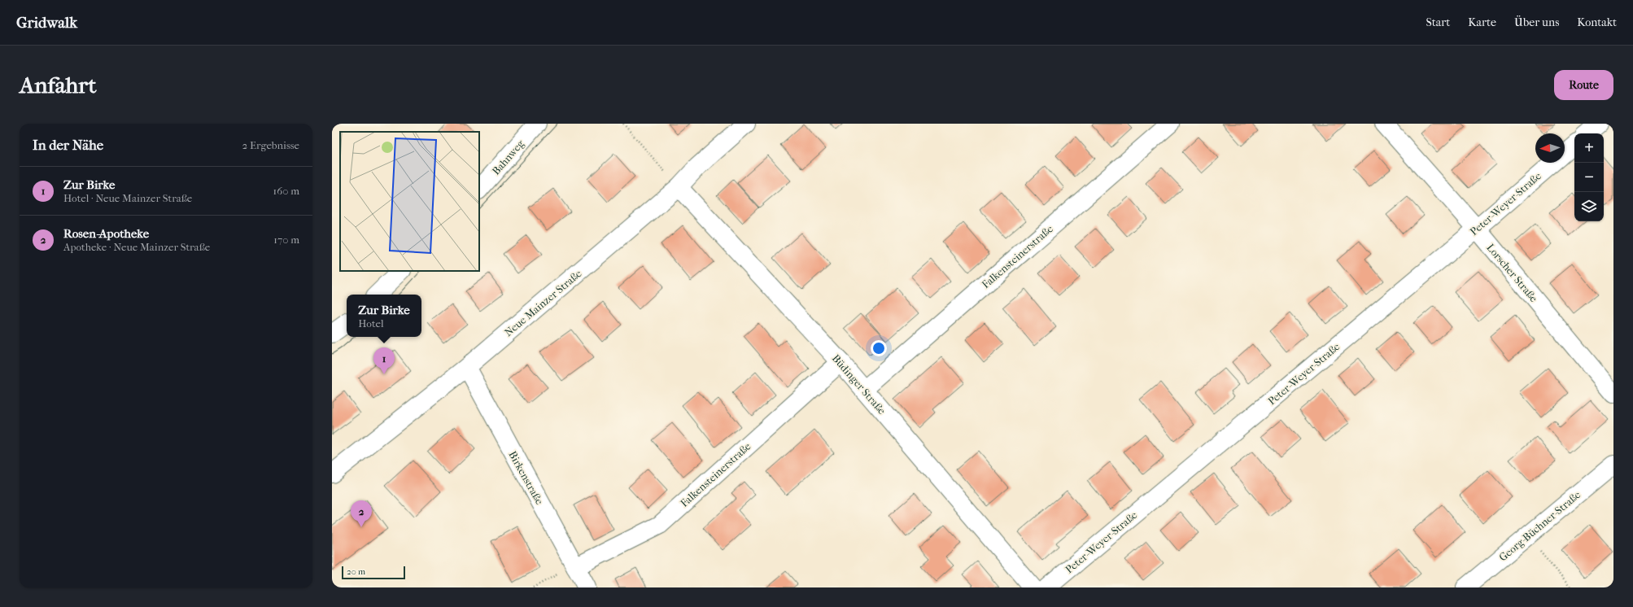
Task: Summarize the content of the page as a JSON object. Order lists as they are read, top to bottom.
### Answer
{
  "streets": {
    "street": [
      "Bahnweg",
      "Peter-Weyer-Straße",
      "Falkensteinerstraße",
      "Lorscher Straße",
      "Neue Mainzer Straße",
      "Büdinger Straße",
      "Birkenstraße",
      "Georg-Büchner-Straße"
    ]
  },
  "crossings": [
    ["Peter-Weyer-Straße", "Lorscher Straße"],
    ["Falkensteinerstraße", "Büdinger Straße"],
    ["Falkensteinerstraße", "Birkenstraße"],
    ["Neue Mainzer Straße", "Büdinger Straße"],
    ["Neue Mainzer Straße", "Birkenstraße"]
  ],
  "scale_bar": "20 m",
  "north": "left",
  "page": {
    "header": "Gridwalk",
    "nav": [
      "Start",
      "Karte",
      "Über uns",
      "Kontakt"
    ],
    "buttons": "Route",
    "title": "Anfahrt",
    "heading": ["In der Nähe", "2 Ergebnisse"],
    "map_buttons": ["+", "−"],
    "list": [
      {
        "mark": "1",
        "name": "Zur Birke",
        "note": "Hotel · Neue Mainzer Straße",
        "value": "160 m"
      },
      {
        "mark": "2",
        "name": "Rosen-Apotheke",
        "note": "Apotheke · Neue Mainzer Straße",
        "value": "170 m"
      }
    ],
    "popup": ["Zur Birke", "Hotel"],
    "pins": ["1", "2"],
    "scale": "20 m"
  }
}
